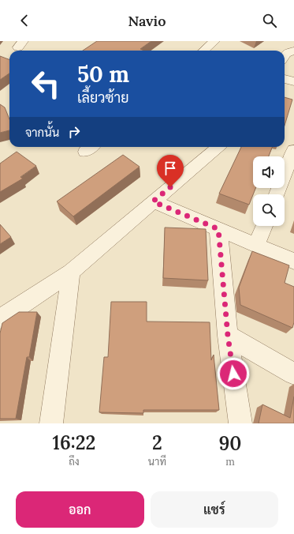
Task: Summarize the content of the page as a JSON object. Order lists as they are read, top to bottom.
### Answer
{
  "page": {
    "header": "Navio",
    "turn": ["50 m", "เลี้ยวซ้าย"],
    "then": "จากนั้น",
    "eta": [
      "16:22",
      "ถึง",
      "2",
      "นาที",
      "90",
      "m"
    ],
    "buttons": ["ออก", "แชร์"]
  }
}
